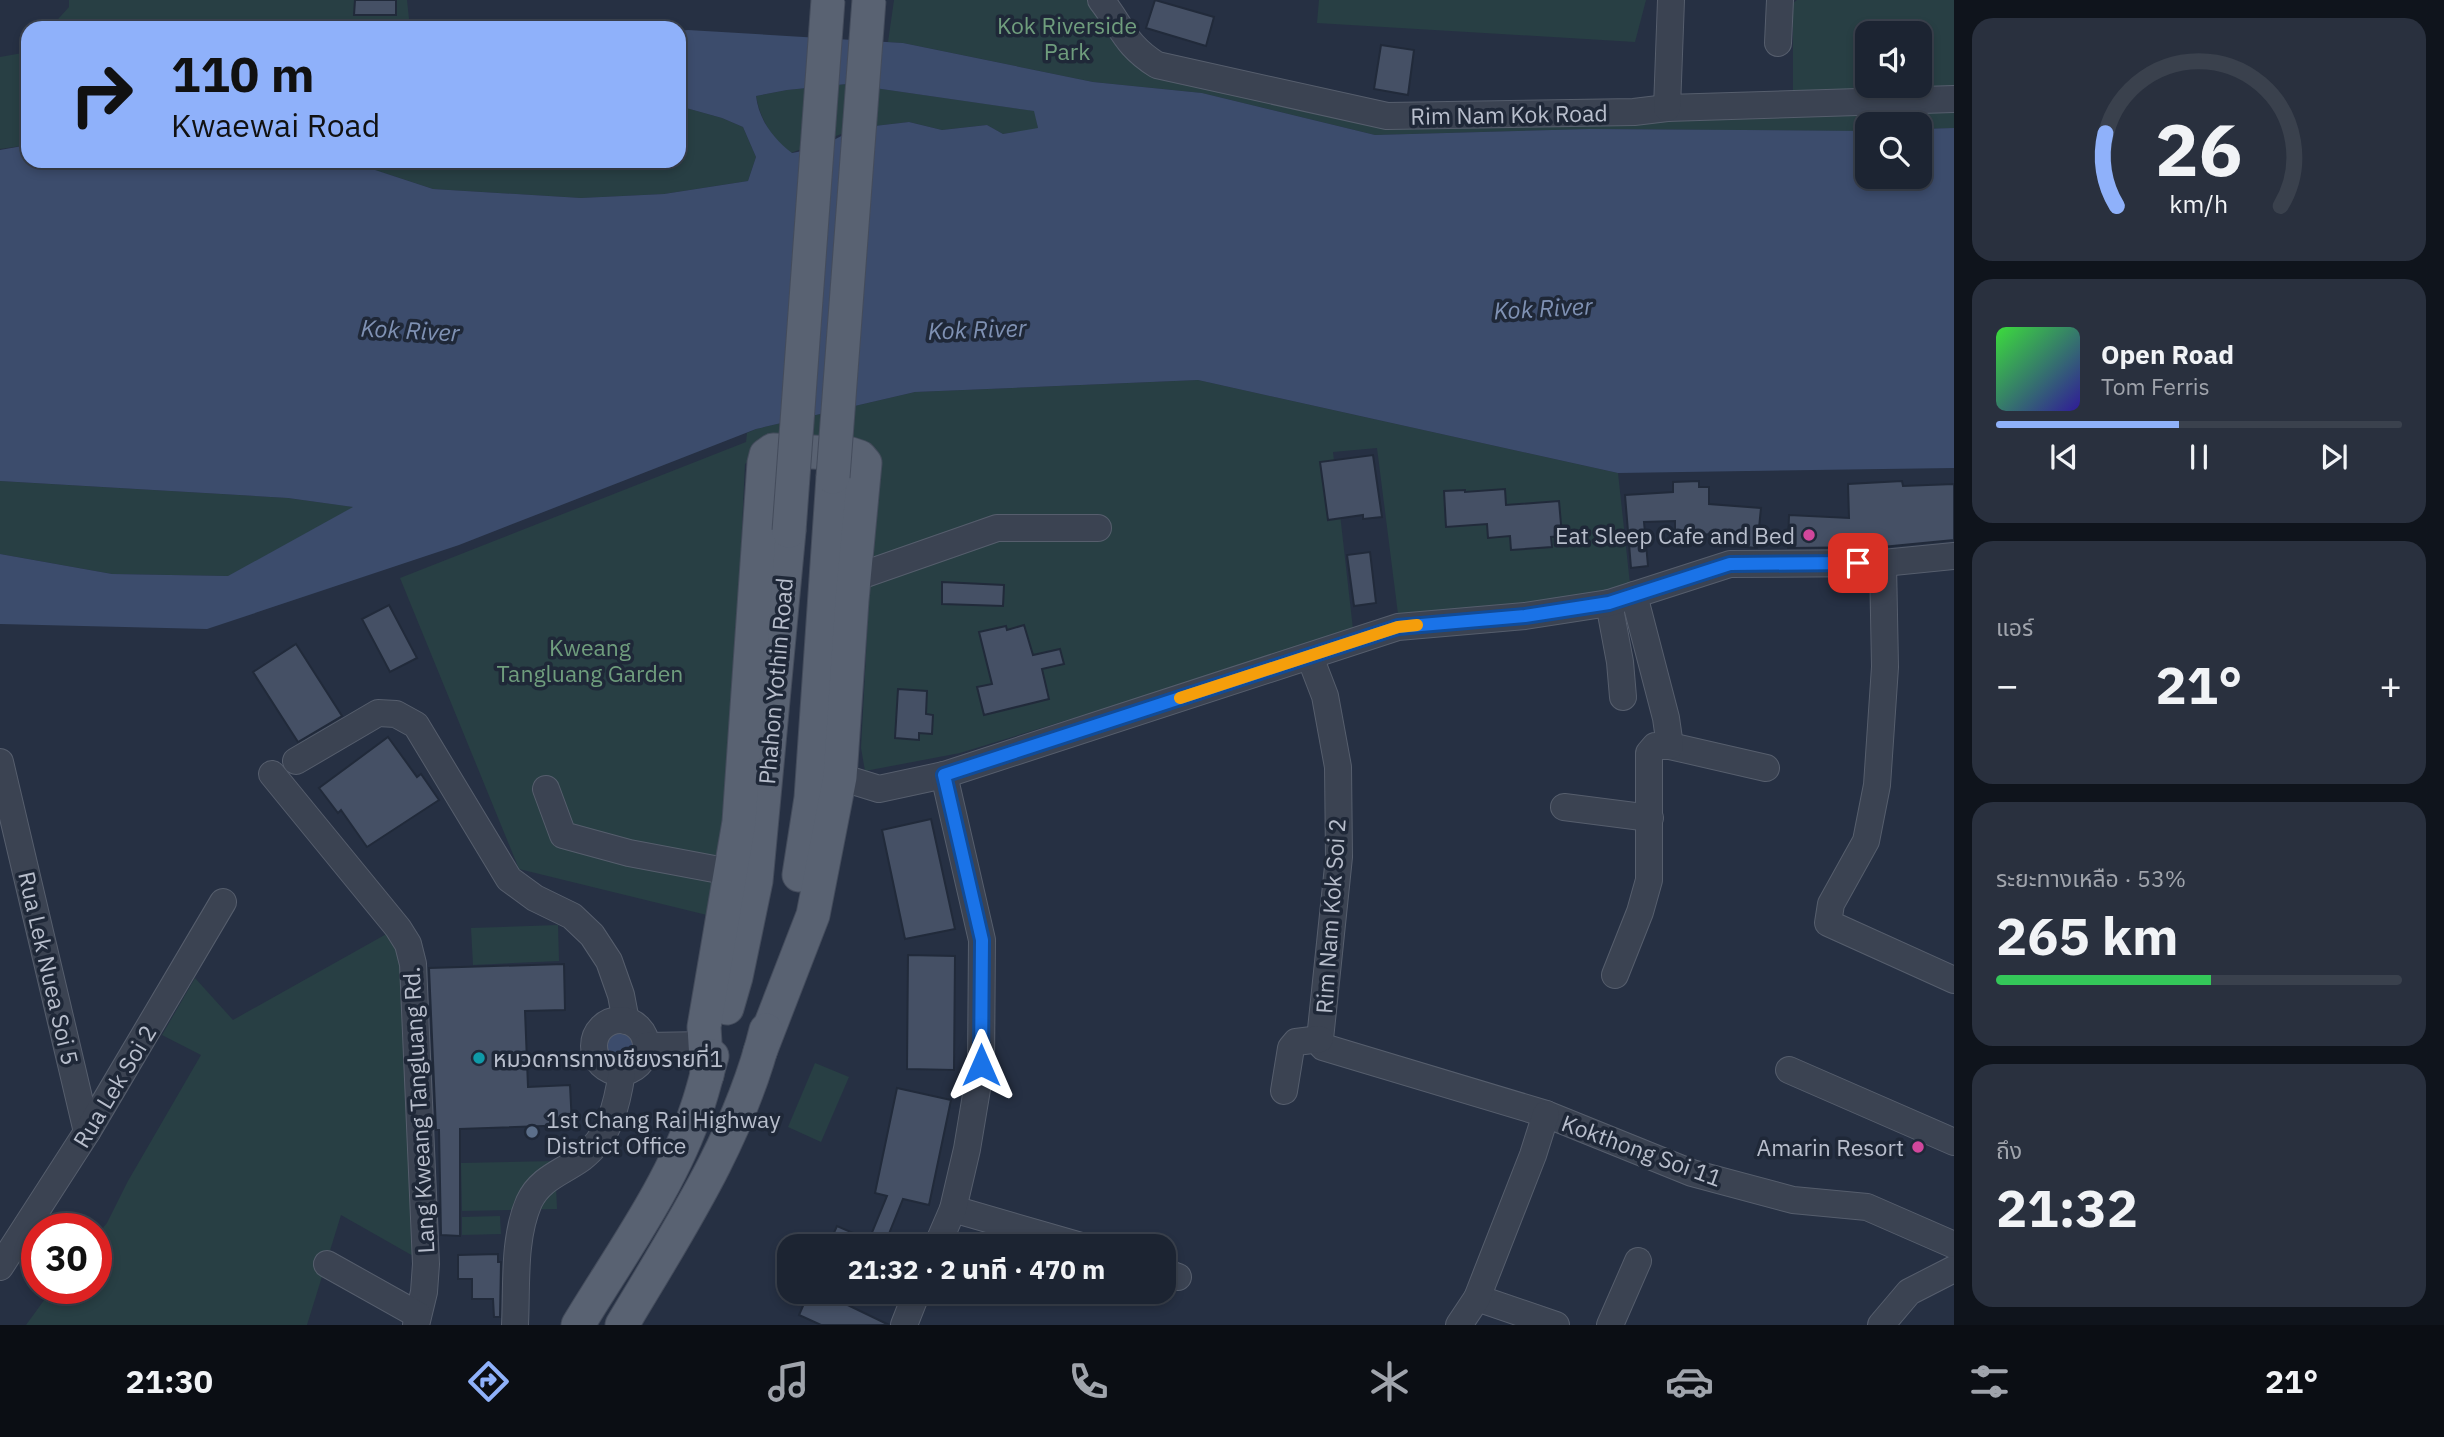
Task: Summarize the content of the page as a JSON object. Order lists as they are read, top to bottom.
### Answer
{
  "streets": {
    "main road": ["Phahon Yothin Road"],
    "street": [
      "Rim Nam Kok Road",
      "Rim Nam Kok Soi 2",
      "Rua Lek Nuea Soi 5",
      "Rua Lek Soi 2",
      "Lang Kweang Tangluang Rd.",
      "Kokthong Soi 11"
    ]
  },
  "crossings": [
    ["Rim Nam Kok Soi 2", "Kokthong Soi 11"],
    ["Rua Lek Nuea Soi 5", "Rua Lek Soi 2"]
  ],
  "water": ["Kok River"],
  "parks": ["Kok Riverside Park", "Kweang Tangluang Garden"],
  "places": [
    "Eat Sleep Cafe and Bed",
    "หมวดการทางเชียงรายที่1",
    "1st Chang Rai Highway District Office",
    "Amarin Resort"
  ],
  "page": {
    "turn": ["110 m", "Kwaewai Road"],
    "song": ["Open Road", "Tom Ferris"],
    "tile": [
      "แอร์",
      ["ระยะทางเหลือ · 53%", "265 km"],
      ["ถึง", "21:32"]
    ],
    "heat": ["−", "21°", "+"],
    "limit": "30",
    "trip": "21:32 · 2 นาที · 470 m",
    "tabs": ["21:30", "21°"],
    "gauge": ["26", "km/h"]
  }
}
